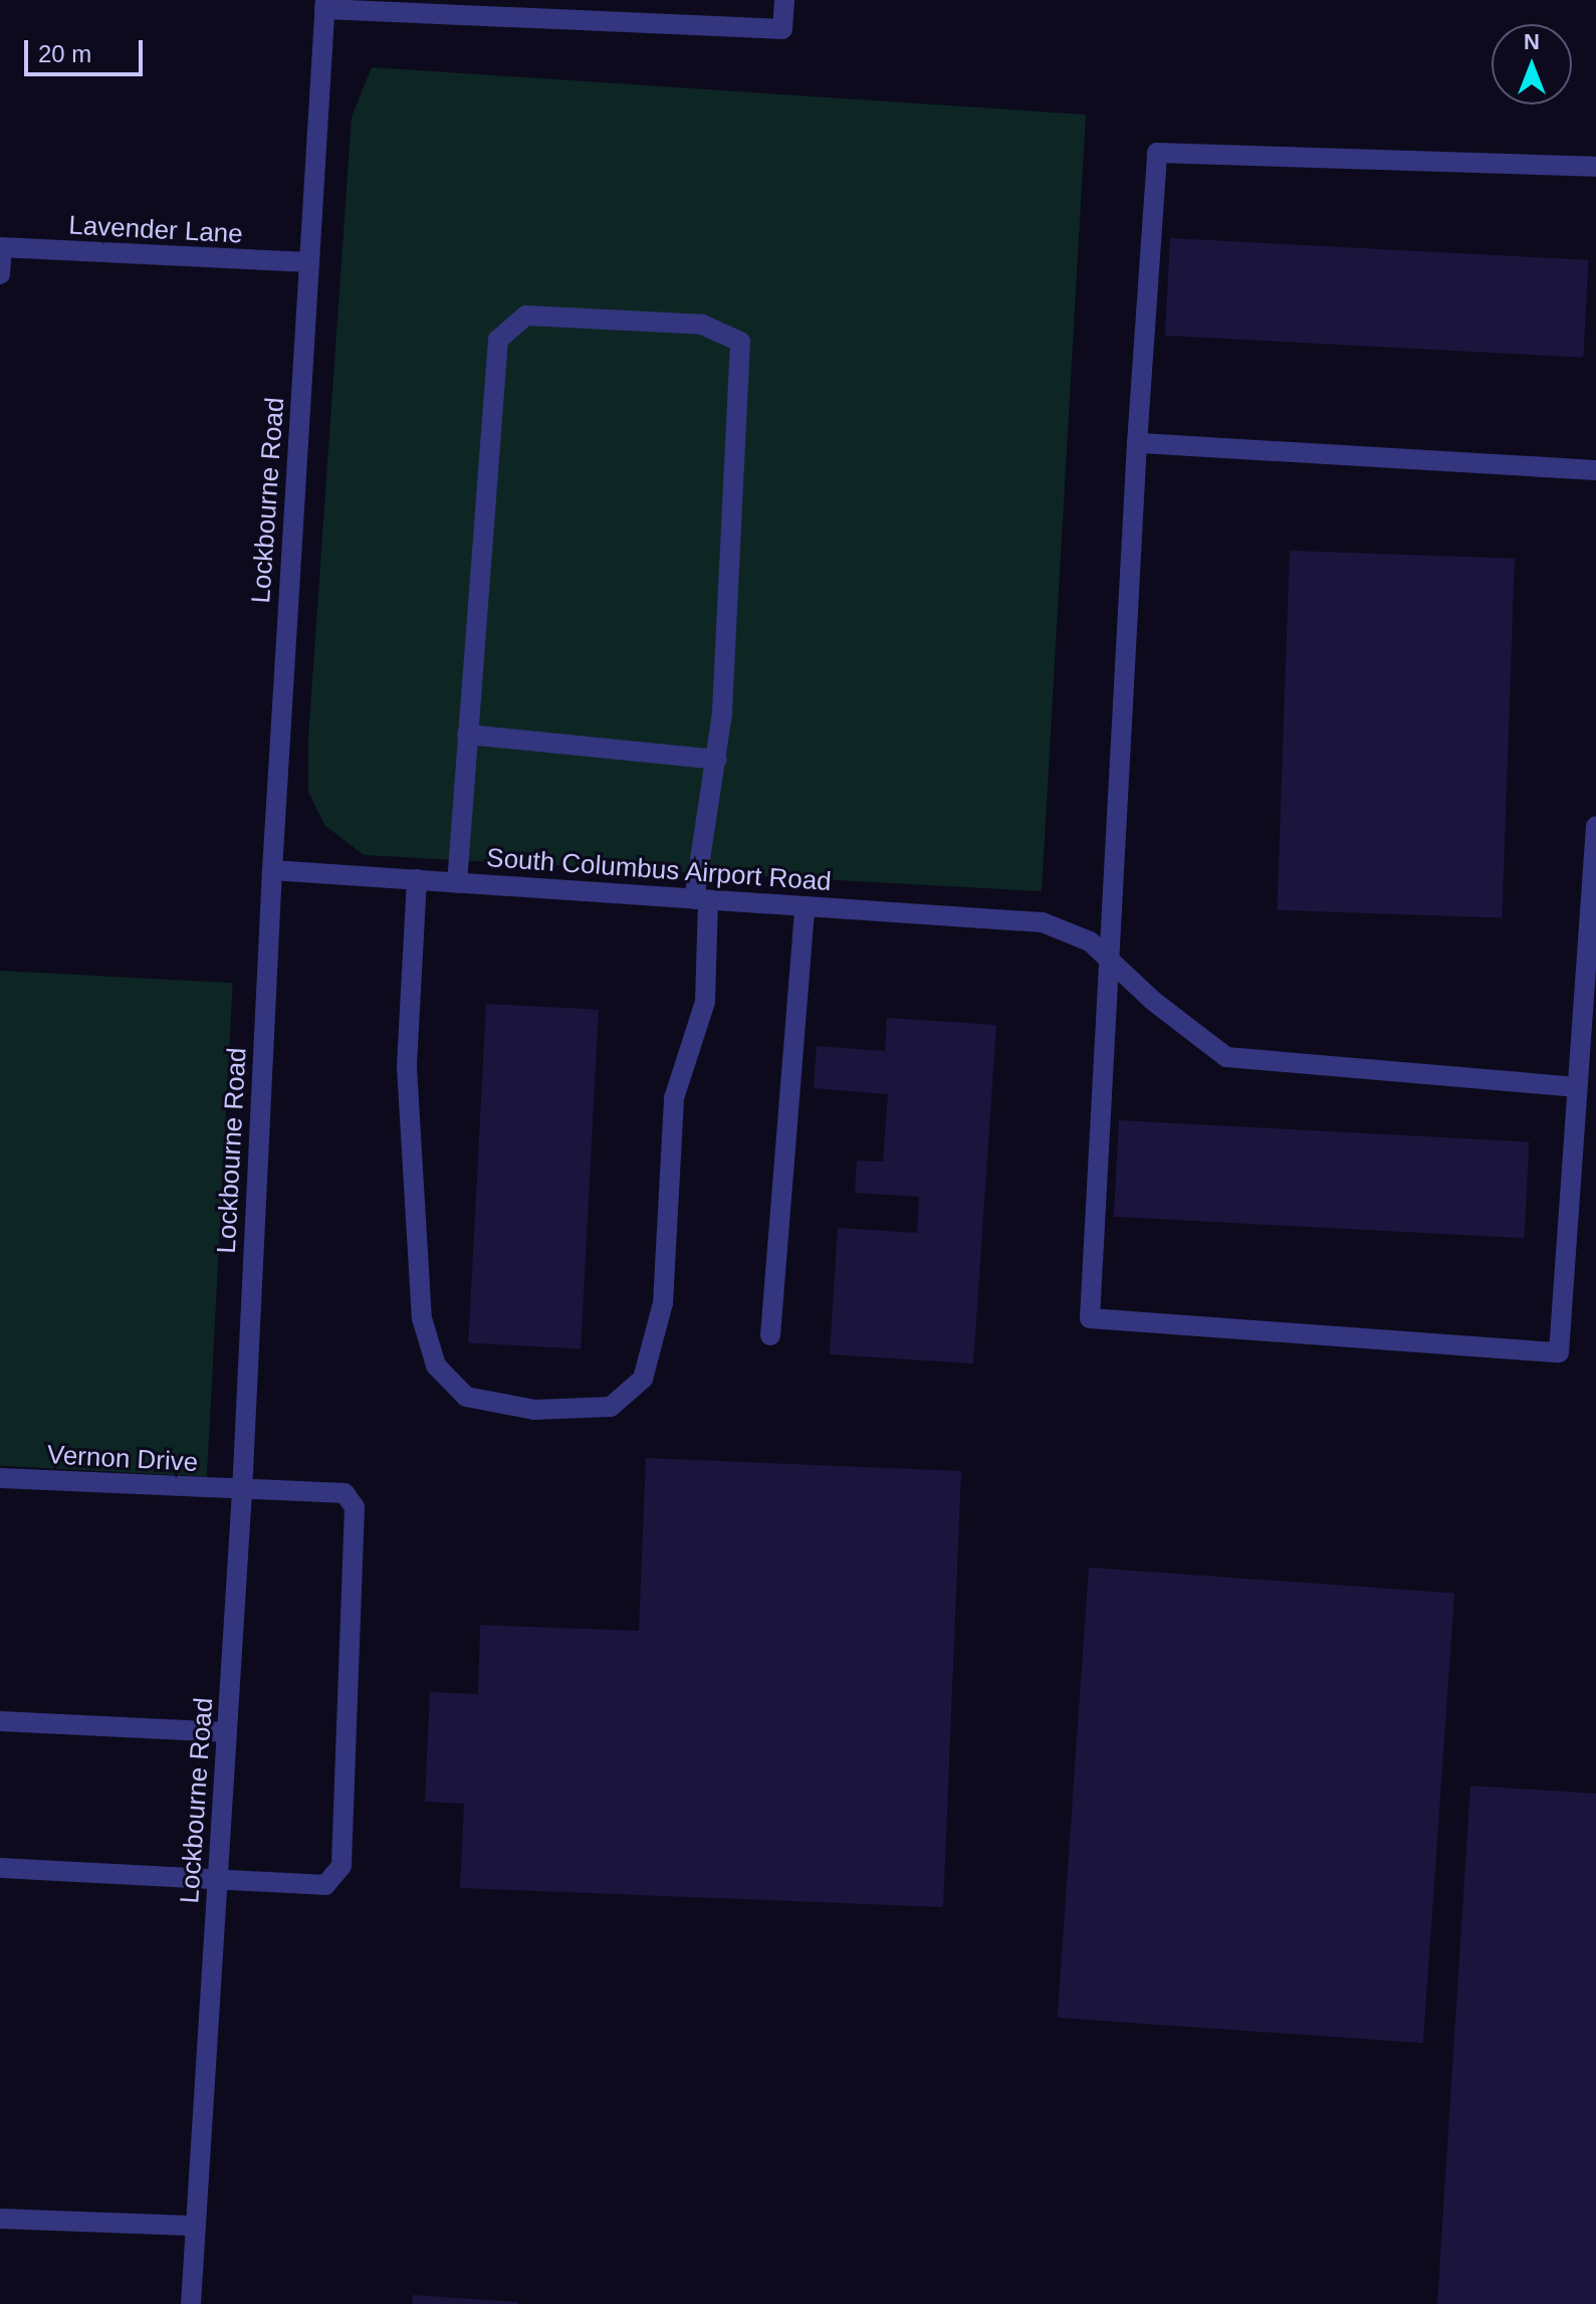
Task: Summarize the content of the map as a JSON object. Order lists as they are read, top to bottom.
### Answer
{
  "streets": {
    "street": [
      "Lavender Lane",
      "Lockbourne Road",
      "South Columbus Airport Road",
      "Vernon Drive"
    ]
  },
  "crossings": [
    ["Lavender Lane", "Lockbourne Road"],
    ["Lockbourne Road", "South Columbus Airport Road"],
    ["Lockbourne Road", "Vernon Drive"]
  ],
  "scale_bar": "20 m",
  "north": "top"
}
